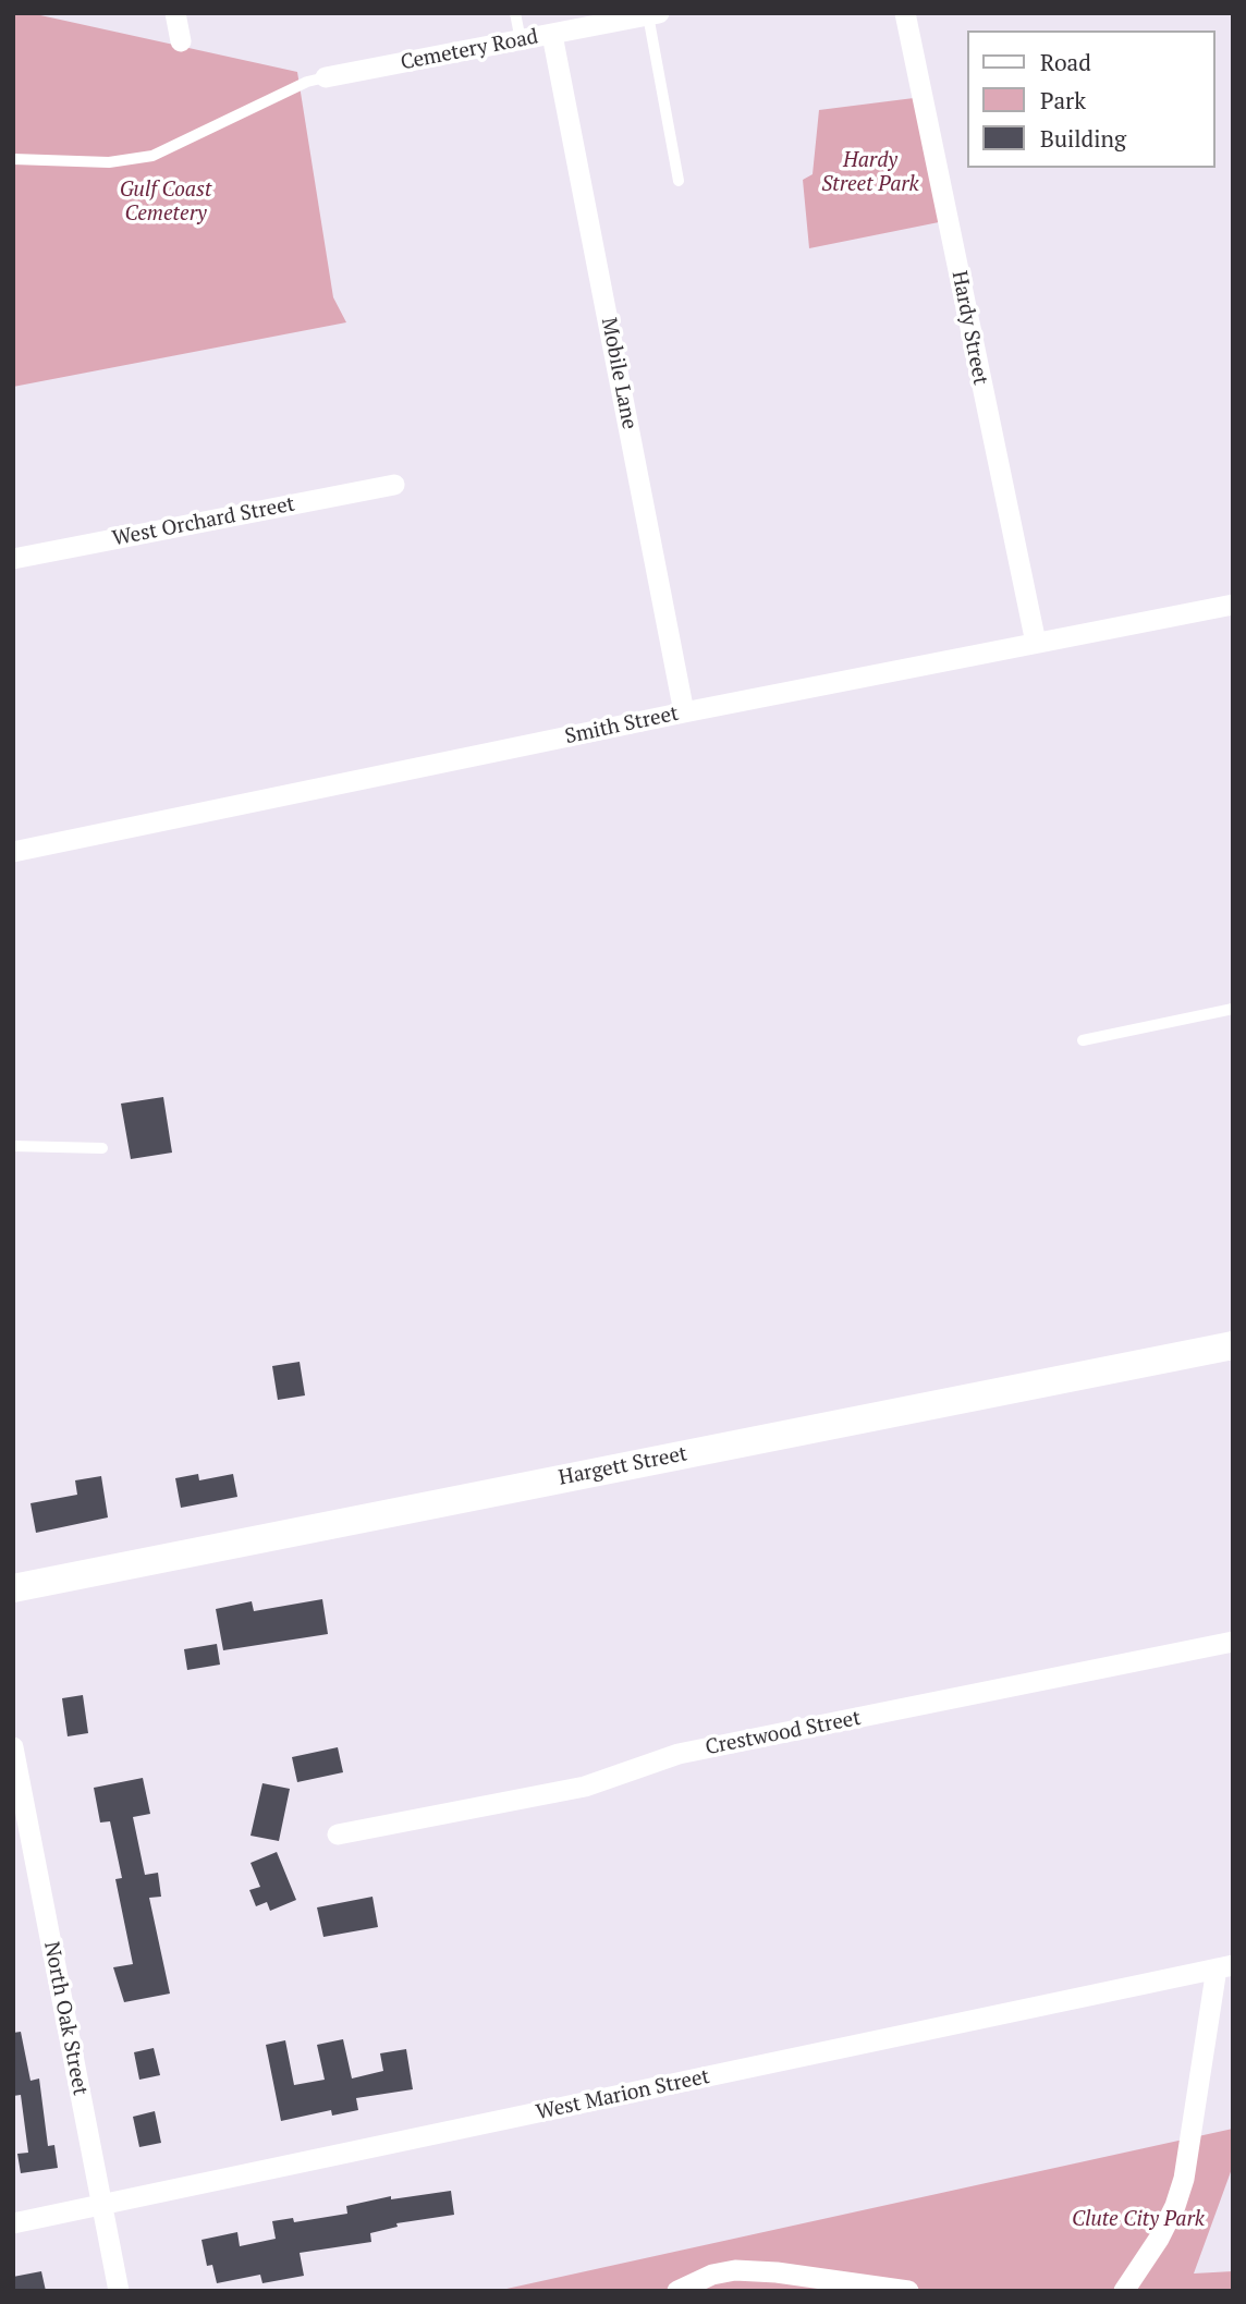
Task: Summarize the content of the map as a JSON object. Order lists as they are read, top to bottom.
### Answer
{
  "streets": {
    "street": [
      "Cemetery Road",
      "Hardy Street",
      "Mobile Lane",
      "West Orchard Street",
      "Smith Street",
      "Hargett Street",
      "Crestwood Street",
      "North Oak Street",
      "West Marion Street"
    ]
  },
  "crossings": [
    ["Cemetery Road", "Mobile Lane"],
    ["Hardy Street", "Smith Street"],
    ["Mobile Lane", "Smith Street"],
    ["North Oak Street", "West Marion Street"]
  ],
  "parks": ["Hardy Street Park", "Gulf Coast Cemetery", "Clute City Park"],
  "legend": ["Road", "Park", "Building"]
}
